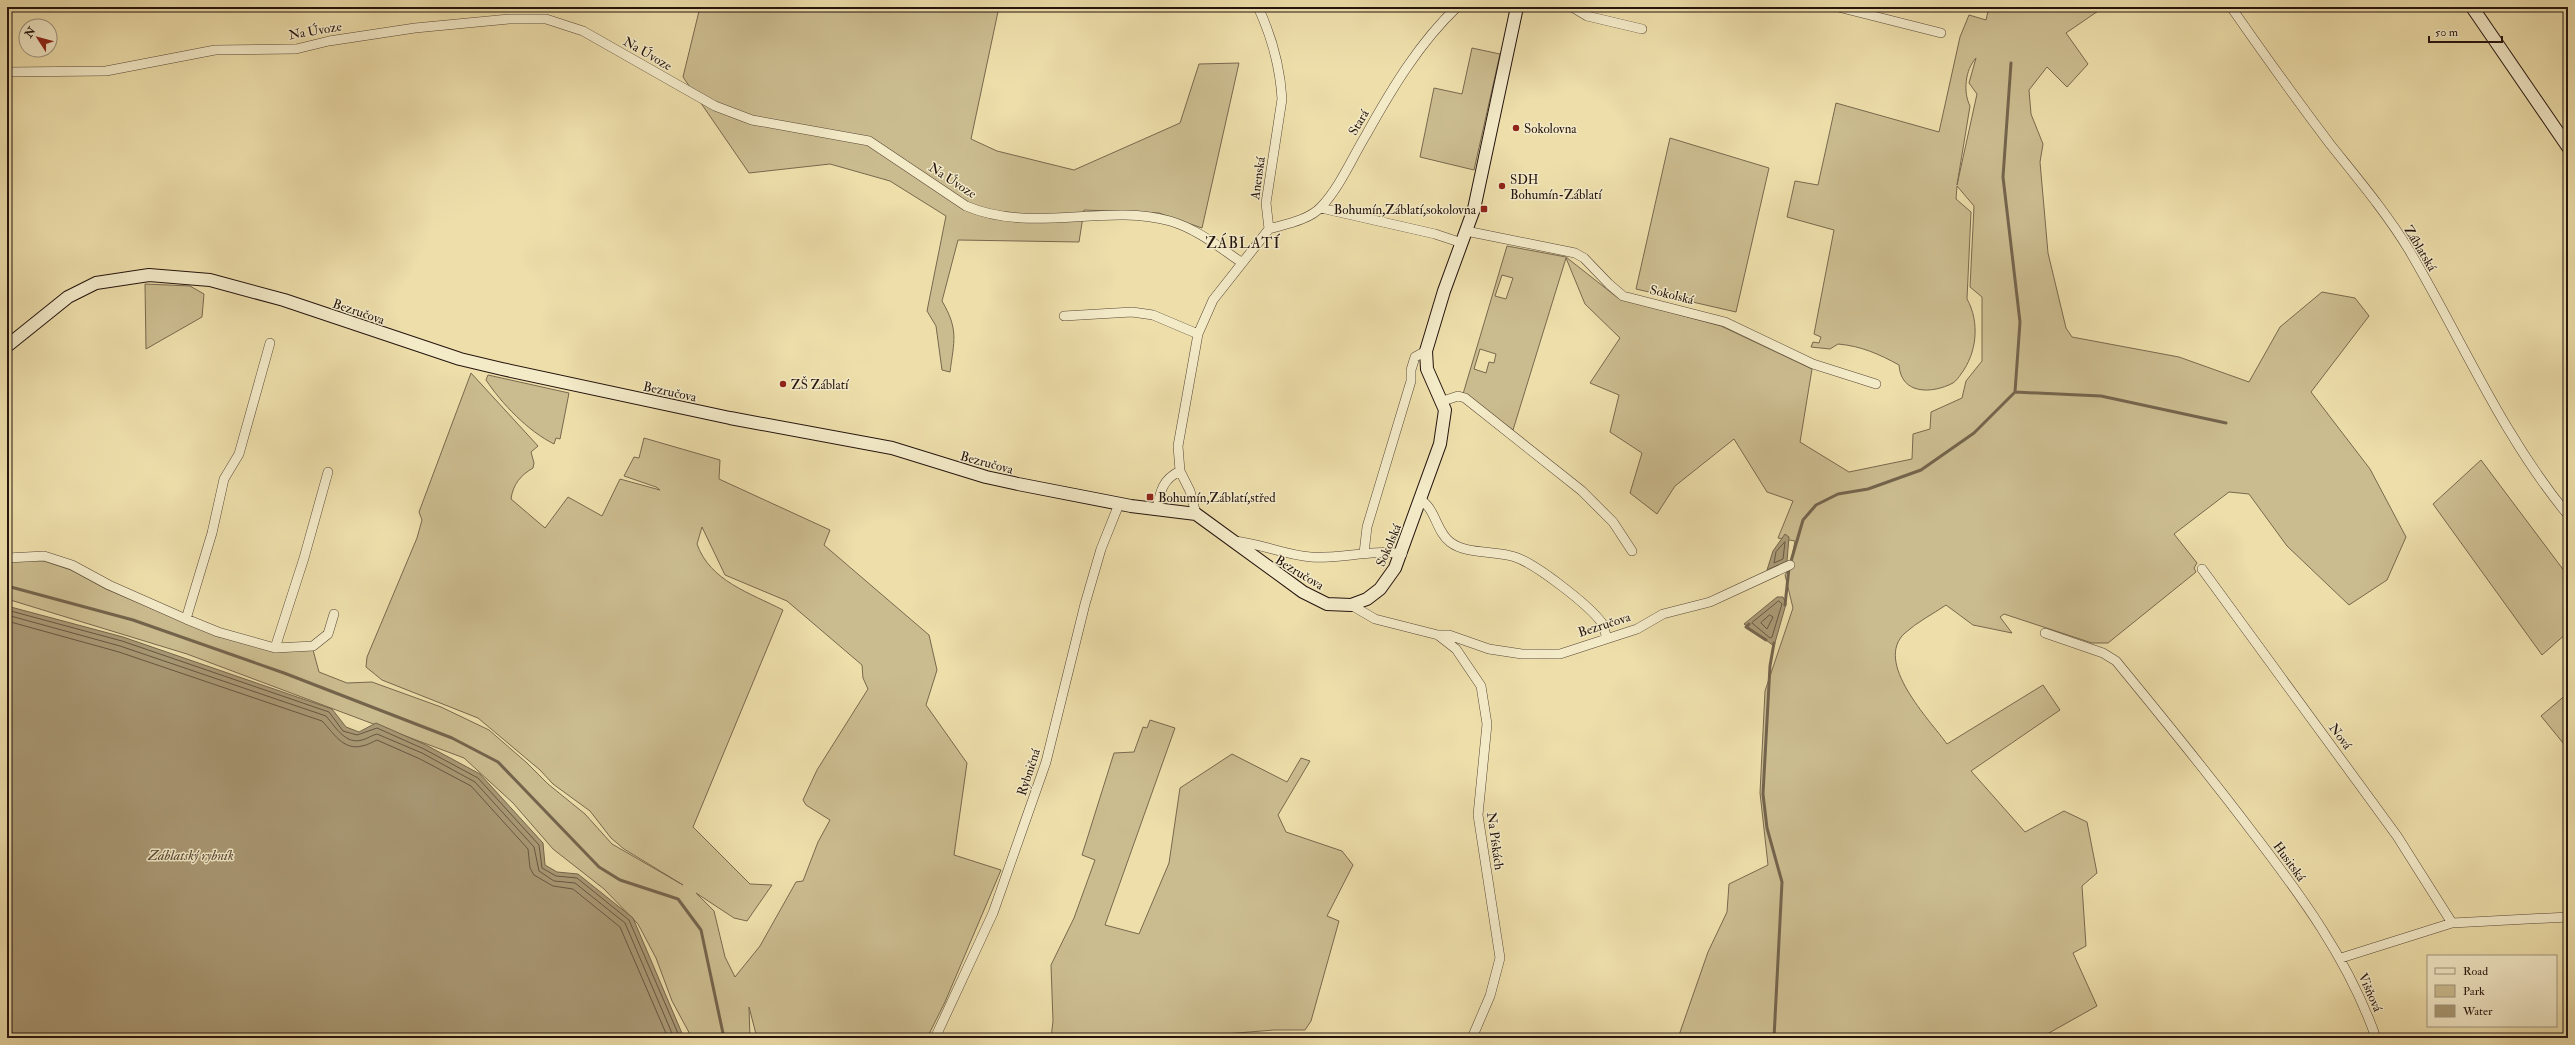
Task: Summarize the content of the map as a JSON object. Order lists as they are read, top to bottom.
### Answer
{
  "streets": {
    "main road": ["Sokolská", "Bezručova"],
    "street": [
      "Na Úvoze",
      "Stará",
      "Anenská",
      "Záblatská",
      "Nová",
      "Rybničná",
      "Na Pískách",
      "Husitská",
      "Višňová"
    ]
  },
  "crossings": [
    ["Stará", "Anenská"],
    ["Sokolská", "Bezručova"],
    ["Bezručova", "Rybničná"],
    ["Bezručova", "Na Pískách"],
    ["Husitská", "Višňová"]
  ],
  "districts": ["ZÁBLATÍ"],
  "water": ["Záblatský rybník"],
  "places": {
    "other": ["Sokolovna", "SDH Bohumín-Záblatí", "ZŠ Záblatí"],
    "transit": ["Bohumín,Záblatí,sokolovna", "Bohumín,Záblatí,střed"]
  },
  "legend": ["Road", "Park", "Water"],
  "scale_bar": "50 m",
  "north": "top left"
}
